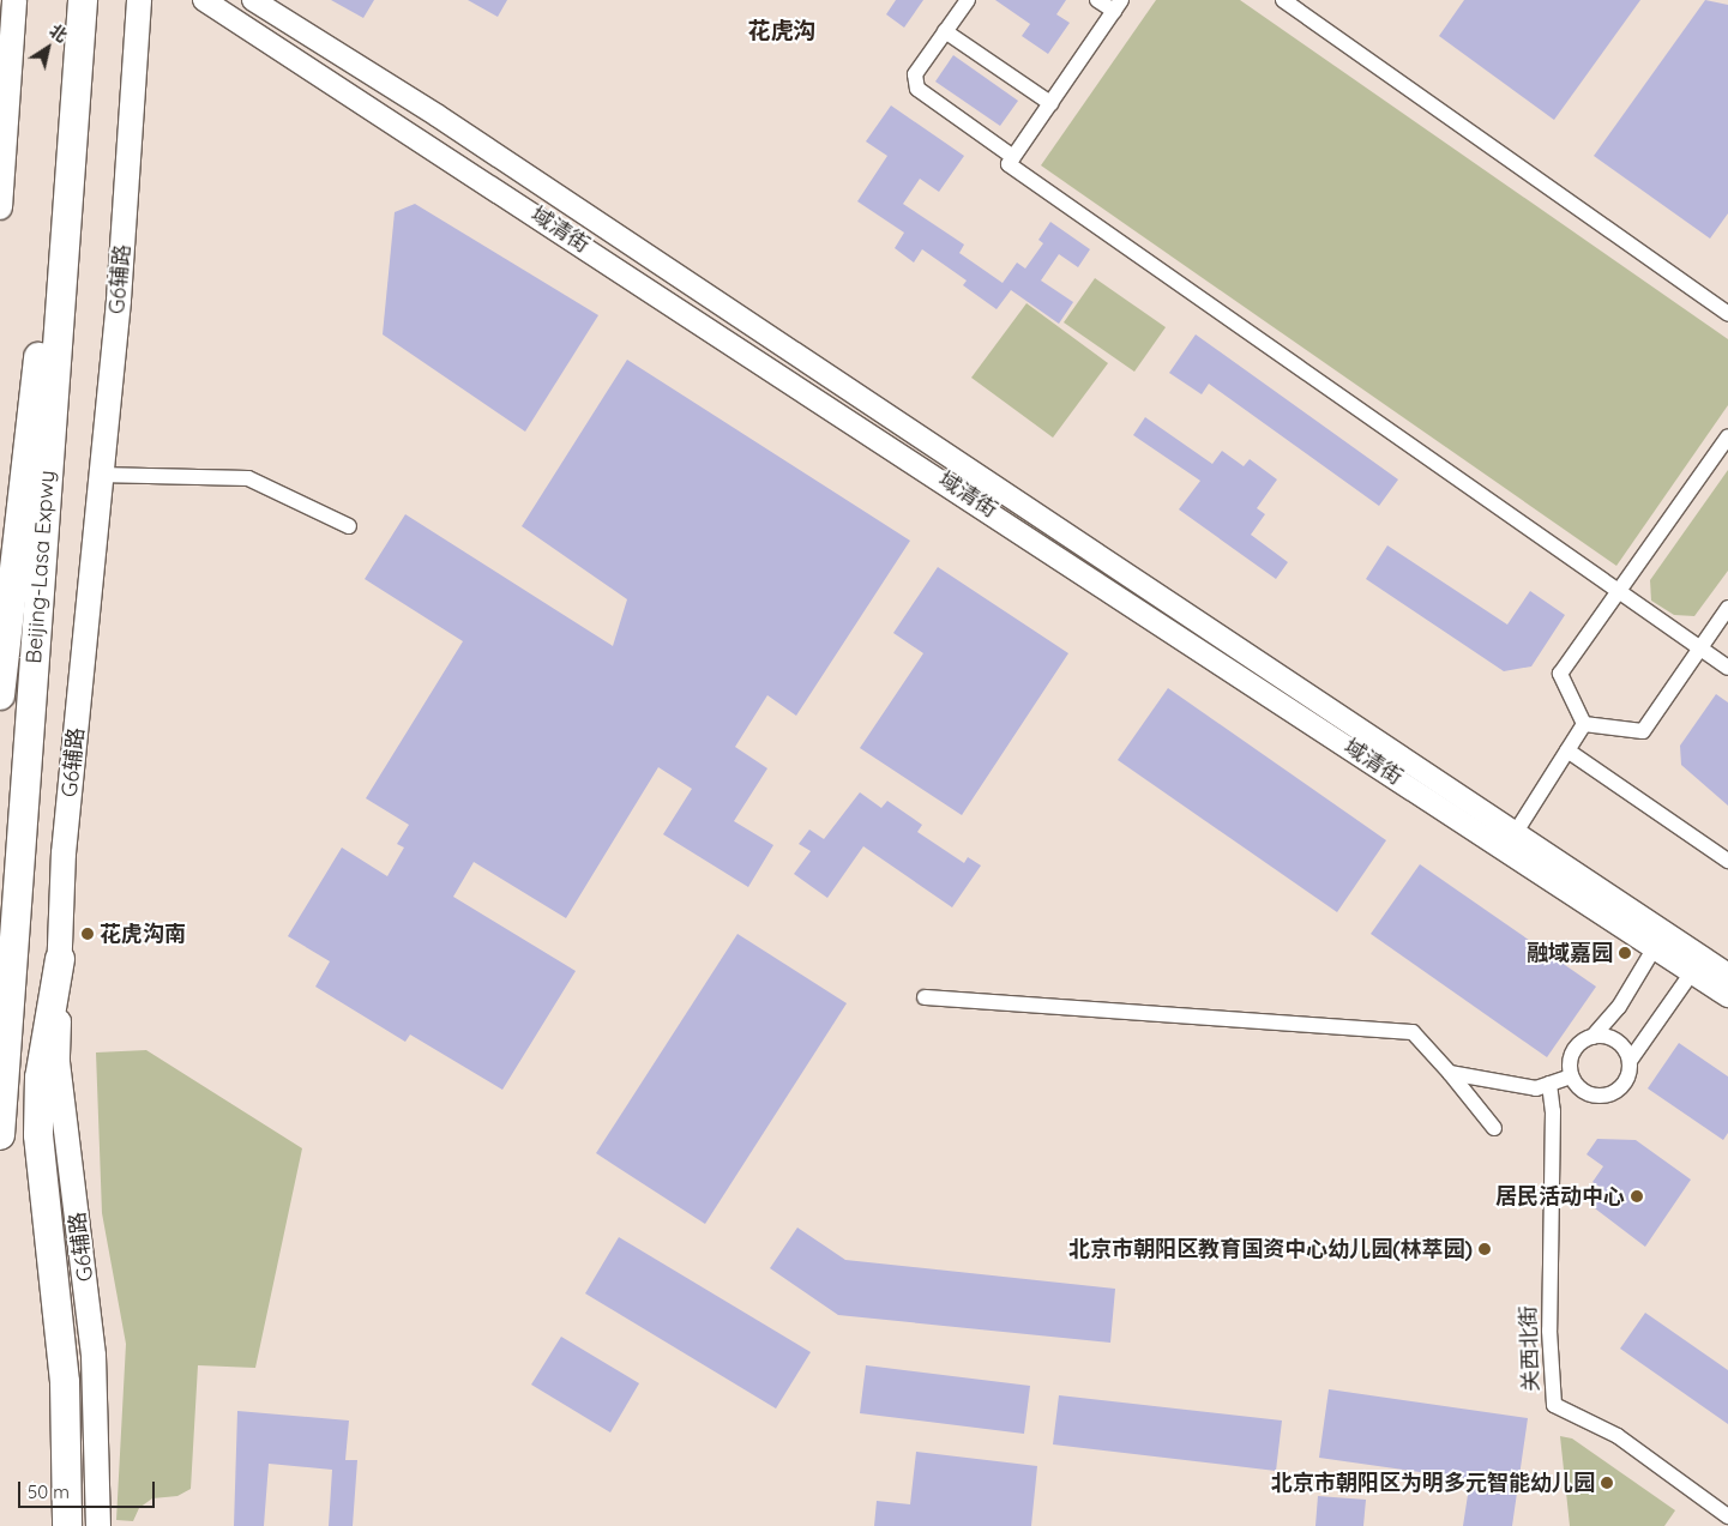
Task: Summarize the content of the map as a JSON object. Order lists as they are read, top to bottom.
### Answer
{
  "streets": {
    "highway": ["Beijing-Lasa Expwy"],
    "main road": ["G6辅路"],
    "street": ["域清街", "关西北街"]
  },
  "districts": ["花虎沟"],
  "places": [
    "花虎沟南",
    "融域嘉园",
    "居民活动中心",
    "北京市朝阳区教育国资中心幼儿园(林萃园)",
    "北京市朝阳区为明多元智能幼儿园"
  ],
  "scale_bar": "50 m",
  "north": "top right"
}
